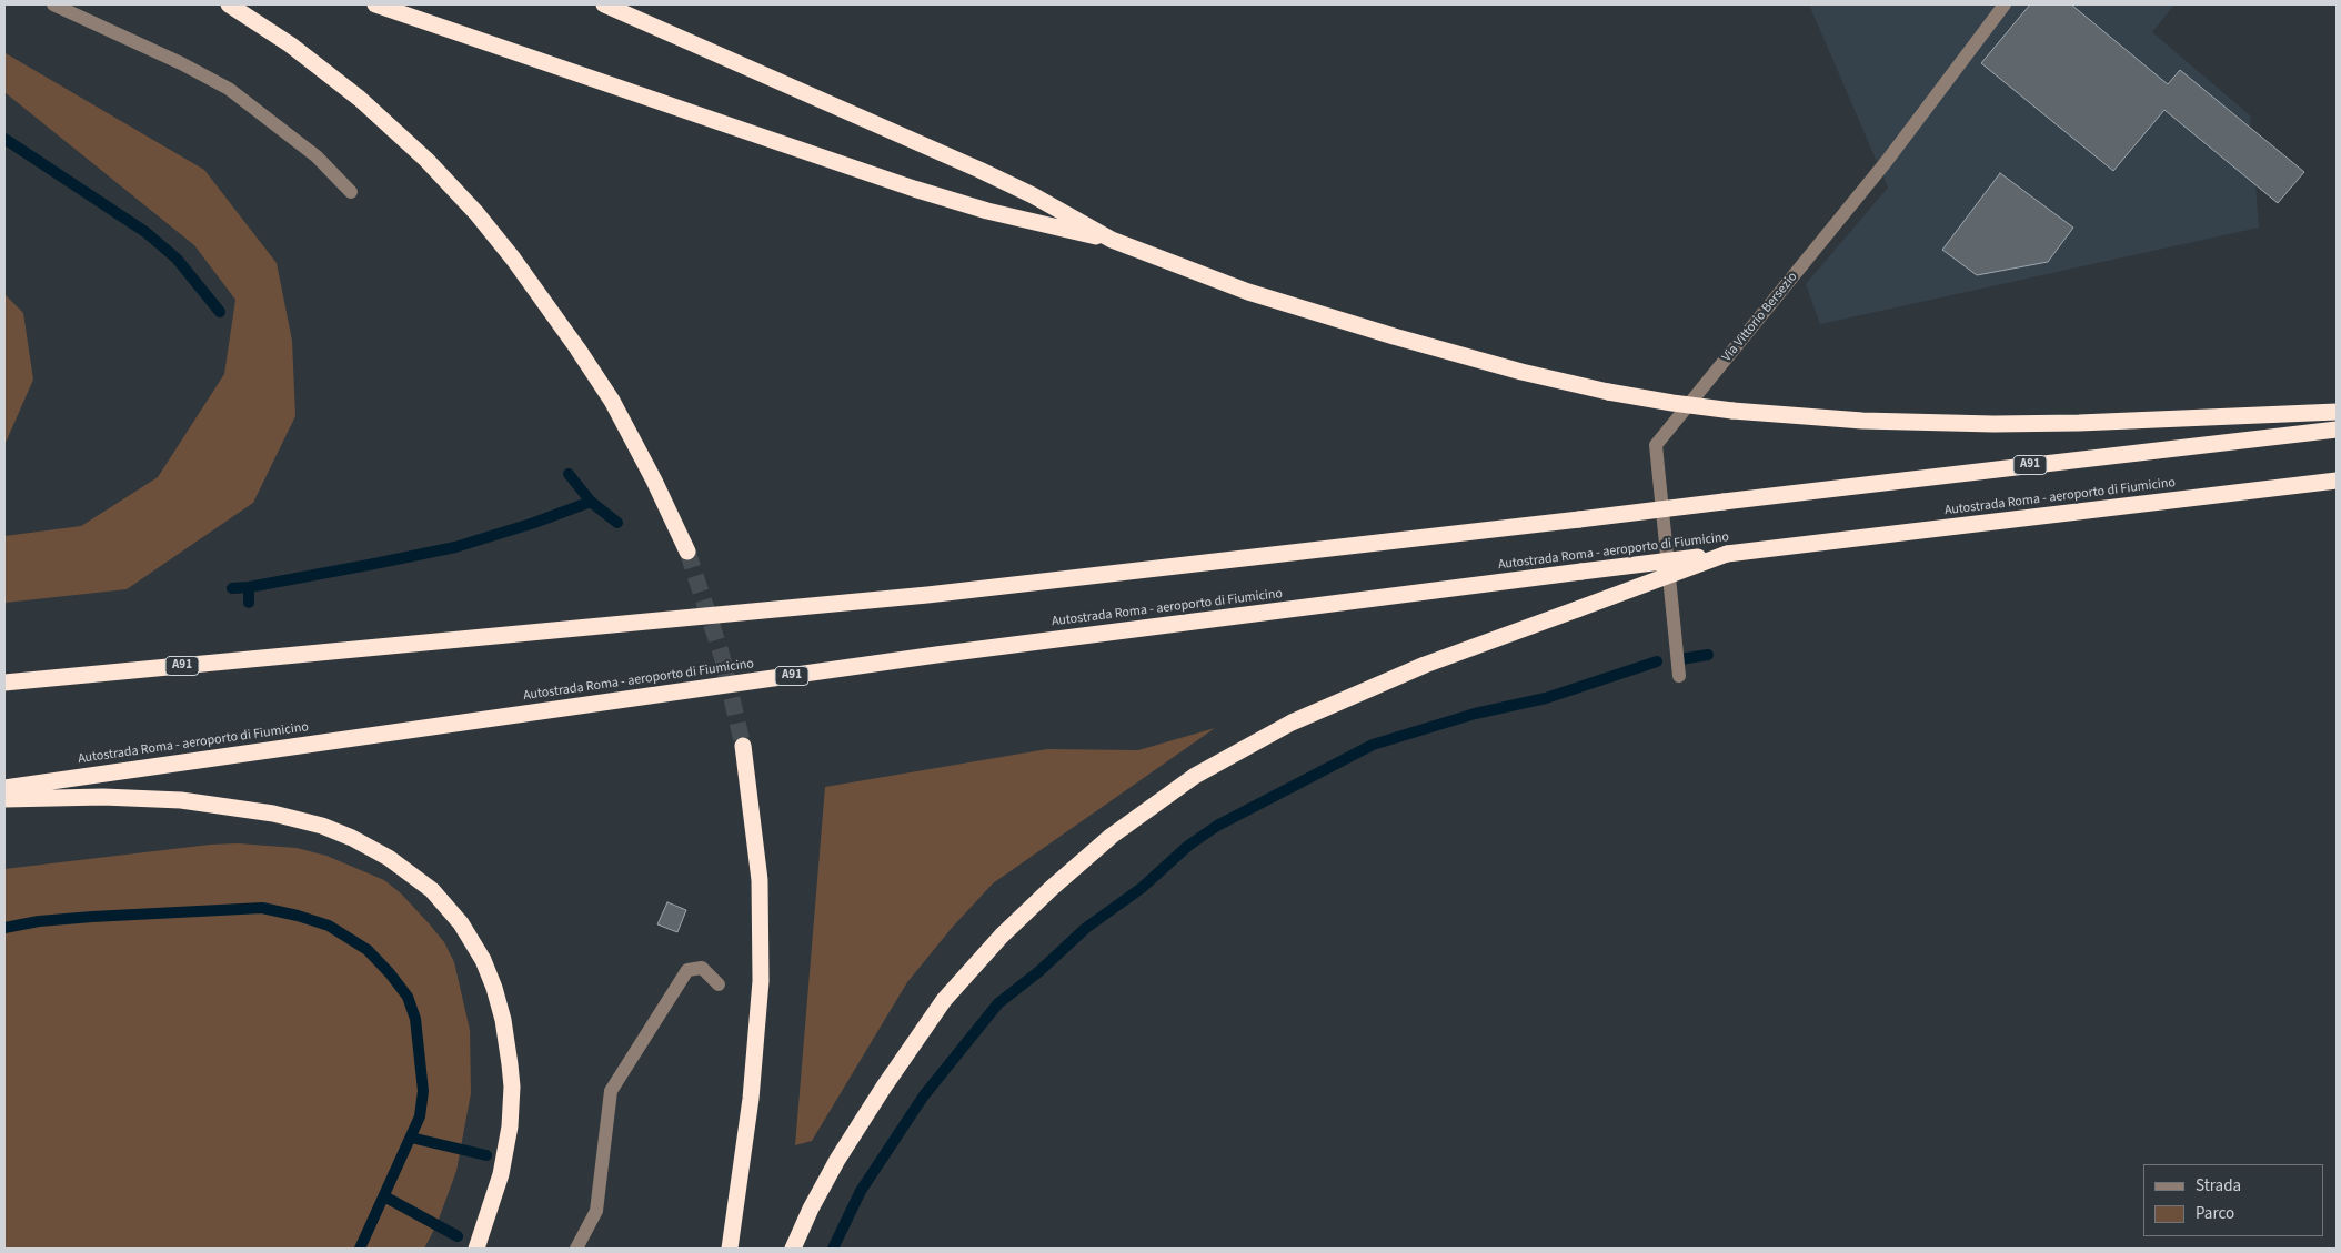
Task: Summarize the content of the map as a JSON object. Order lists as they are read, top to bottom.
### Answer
{
  "streets": {
    "highway": ["A91", "Autostrada Roma - aeroporto di Fiumicino"],
    "street": ["Via Vittorio Bersezio"]
  },
  "legend": ["Strada", "Parco"]
}
